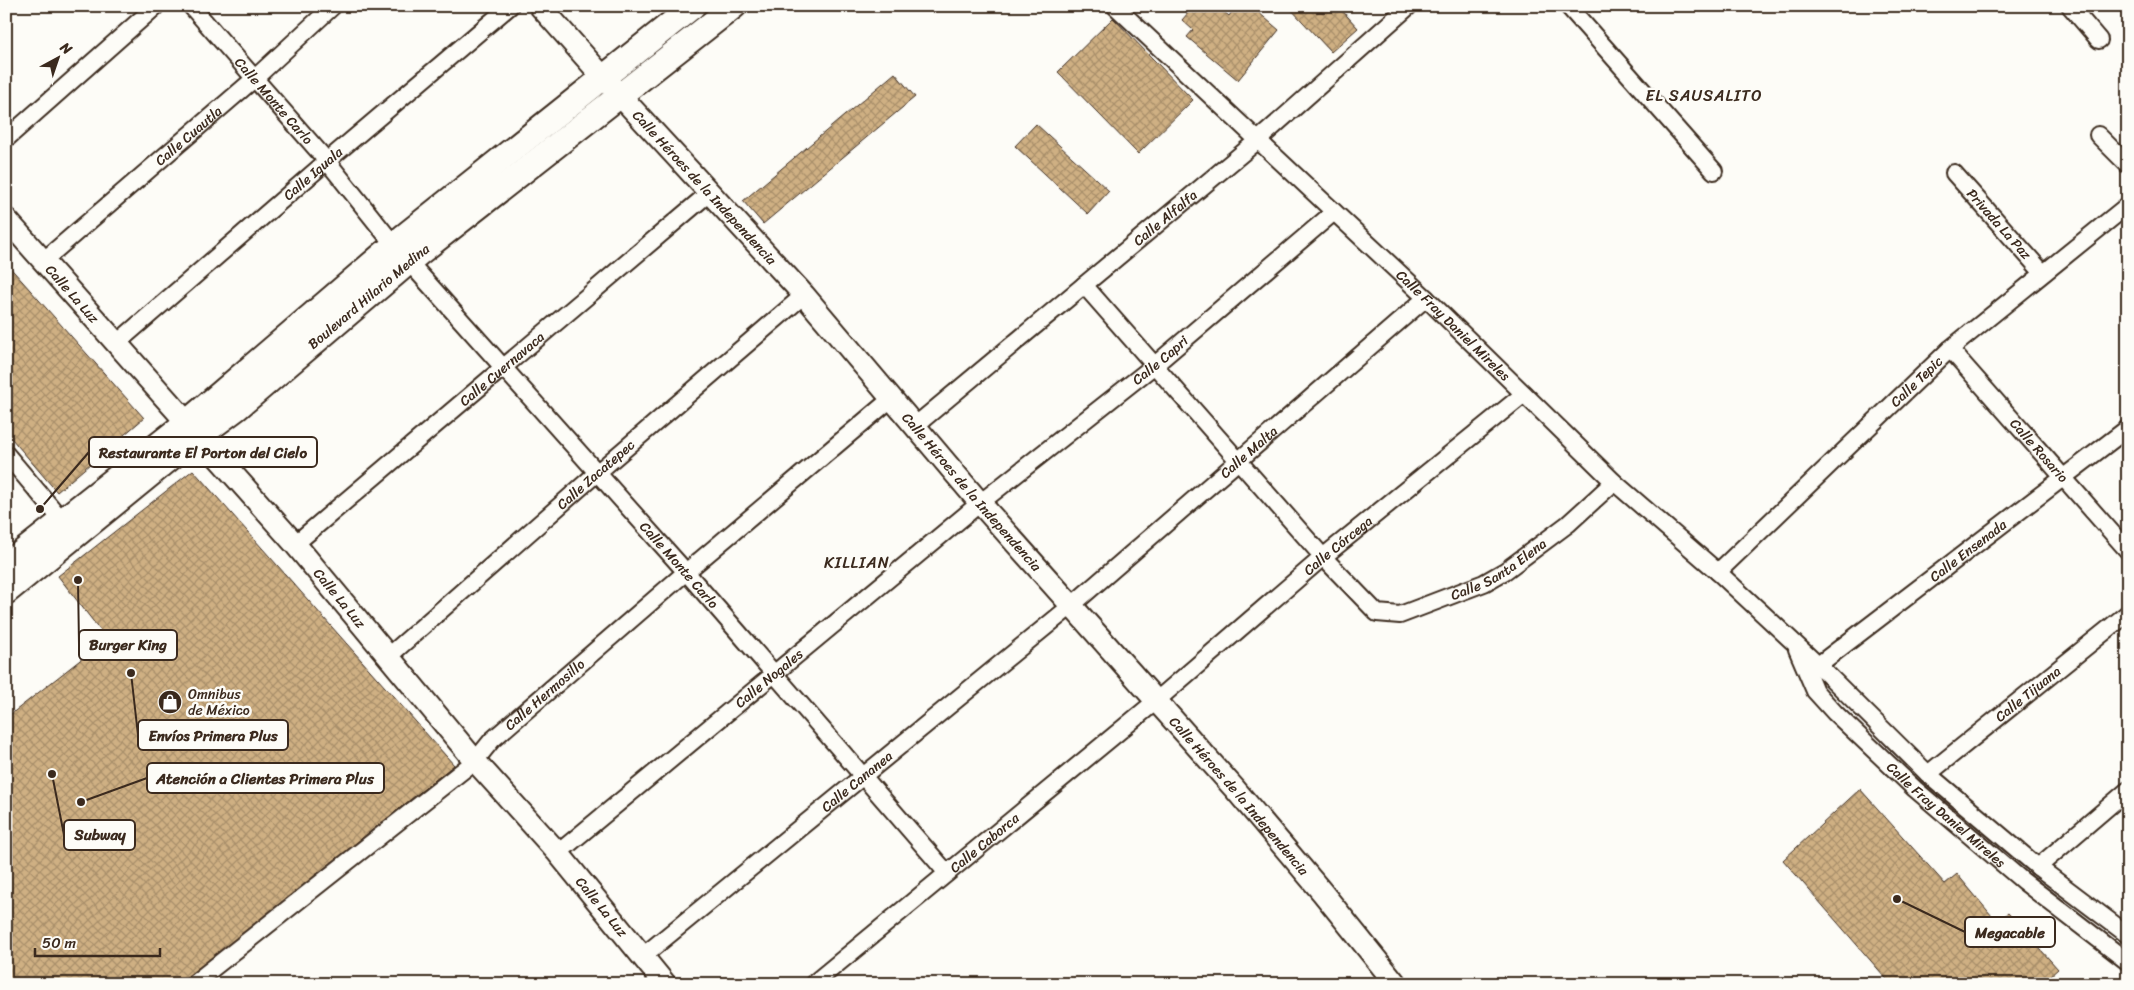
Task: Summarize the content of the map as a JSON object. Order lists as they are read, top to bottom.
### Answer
{
  "streets": {
    "main road": ["Boulevard Hilario Medina"],
    "street": [
      "Calle Monte Carlo",
      "Calle Cuautla",
      "Calle Iguala",
      "Calle Héroes de la Independencia",
      "Calle Alfalfa",
      "Privada La Paz",
      "Calle La Luz",
      "Calle Fray Daniel Mireles",
      "Calle Capri",
      "Calle Cuernavaca",
      "Calle Tepic",
      "Calle Rosario",
      "Calle Malta",
      "Calle Zacatepec",
      "Calle Córcega",
      "Calle Ensenada",
      "Calle Santa Elena",
      "Calle Nogales",
      "Calle Hermosillo",
      "Calle Tijuana",
      "Calle Cananea",
      "Calle Caborca"
    ]
  },
  "crossings": [
    ["Calle Monte Carlo", "Calle Cuautla"],
    ["Calle Monte Carlo", "Calle Iguala"],
    ["Calle Monte Carlo", "Boulevard Hilario Medina"],
    ["Calle Monte Carlo", "Calle Cuernavaca"],
    ["Calle Monte Carlo", "Calle Zacatepec"],
    ["Calle Monte Carlo", "Calle Nogales"],
    ["Calle Monte Carlo", "Calle Hermosillo"],
    ["Calle Monte Carlo", "Calle Cananea"],
    ["Calle Monte Carlo", "Calle Caborca"],
    ["Calle Cuautla", "Calle La Luz"],
    ["Calle Iguala", "Calle La Luz"],
    ["Calle Héroes de la Independencia", "Calle Alfalfa"],
    ["Calle Héroes de la Independencia", "Boulevard Hilario Medina"],
    ["Calle Héroes de la Independencia", "Calle Capri"],
    ["Calle Héroes de la Independencia", "Calle Cuernavaca"],
    ["Calle Héroes de la Independencia", "Calle Malta"],
    ["Calle Héroes de la Independencia", "Calle Zacatepec"],
    ["Calle Héroes de la Independencia", "Calle Córcega"],
    ["Calle Héroes de la Independencia", "Calle Nogales"],
    ["Calle Héroes de la Independencia", "Calle Hermosillo"],
    ["Calle Héroes de la Independencia", "Calle Cananea"],
    ["Calle Héroes de la Independencia", "Calle Caborca"],
    ["Calle Alfalfa", "Calle Fray Daniel Mireles"],
    ["Privada La Paz", "Calle Tepic"],
    ["Calle La Luz", "Boulevard Hilario Medina"],
    ["Calle La Luz", "Calle Cuernavaca"],
    ["Calle La Luz", "Calle Zacatepec"],
    ["Calle La Luz", "Calle Nogales"],
    ["Calle La Luz", "Calle Hermosillo"],
    ["Calle La Luz", "Calle Cananea"],
    ["Calle Fray Daniel Mireles", "Calle Capri"],
    ["Calle Fray Daniel Mireles", "Calle Tepic"],
    ["Calle Fray Daniel Mireles", "Calle Malta"],
    ["Calle Fray Daniel Mireles", "Calle Córcega"],
    ["Calle Fray Daniel Mireles", "Calle Ensenada"],
    ["Calle Fray Daniel Mireles", "Calle Santa Elena"],
    ["Calle Fray Daniel Mireles", "Calle Tijuana"],
    ["Calle Capri", "Calle Nogales"],
    ["Calle Tepic", "Calle Rosario"],
    ["Calle Rosario", "Calle Ensenada"],
    ["Calle Malta", "Calle Cananea"],
    ["Calle Córcega", "Calle Santa Elena"],
    ["Calle Córcega", "Calle Caborca"]
  ],
  "districts": ["EL SAUSALITO", "KILLIAN"],
  "places": {
    "other": [
      "Restaurante El Porton del Cielo",
      "Burger King",
      "Envíos Primera Plus",
      "Subway",
      "Atención a Clientes Primera Plus",
      "Megacable"
    ],
    "shop": ["Omnibus de México"]
  },
  "scale_bar": "50 m",
  "north": "top right"
}
